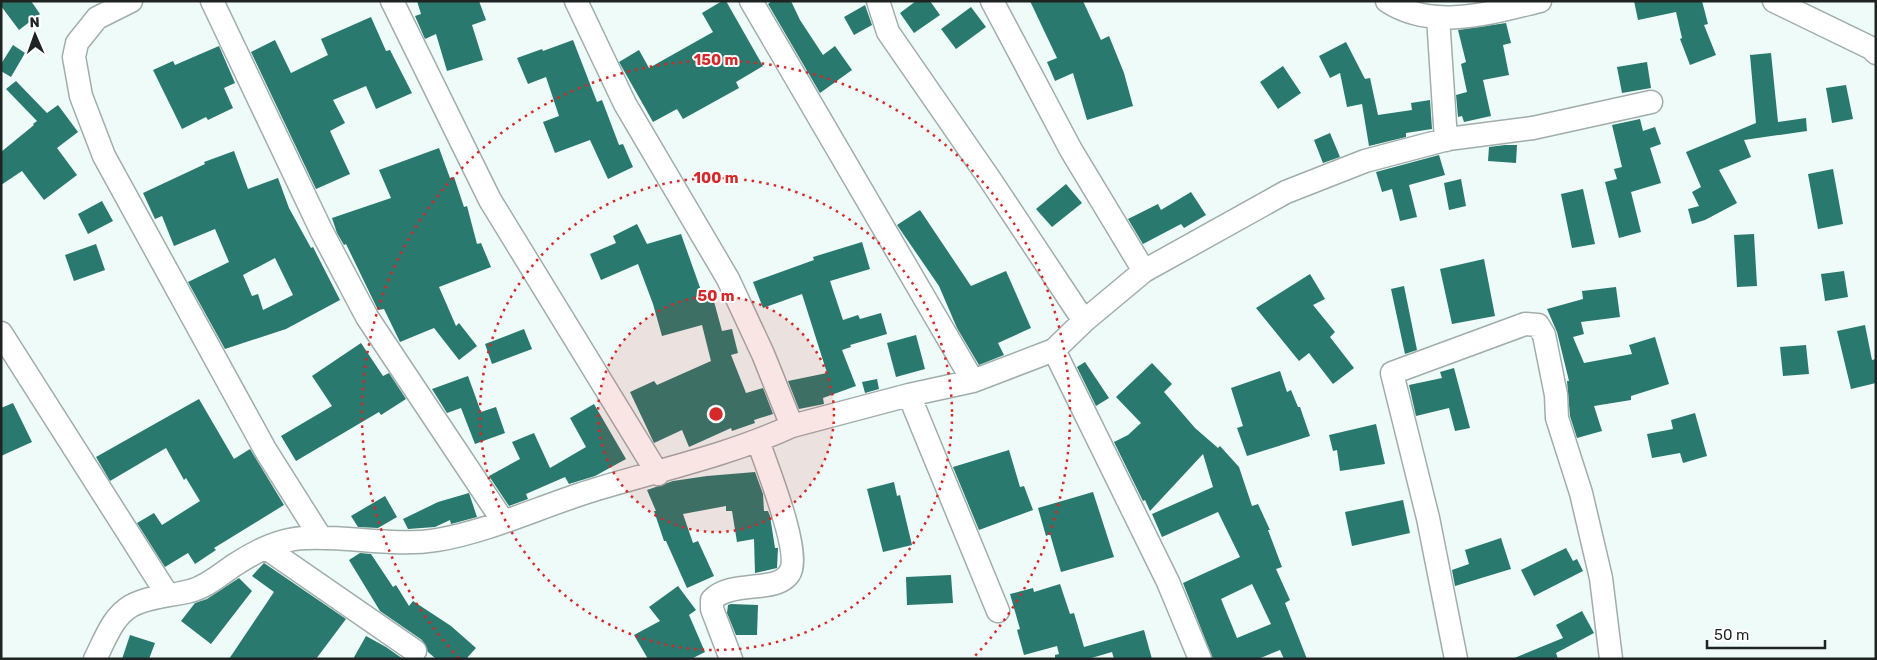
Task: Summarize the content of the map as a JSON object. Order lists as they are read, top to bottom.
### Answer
{
  "scale_bar": "50 m",
  "north": "top",
  "rings": ["150 m", "100 m", "50 m"]
}
